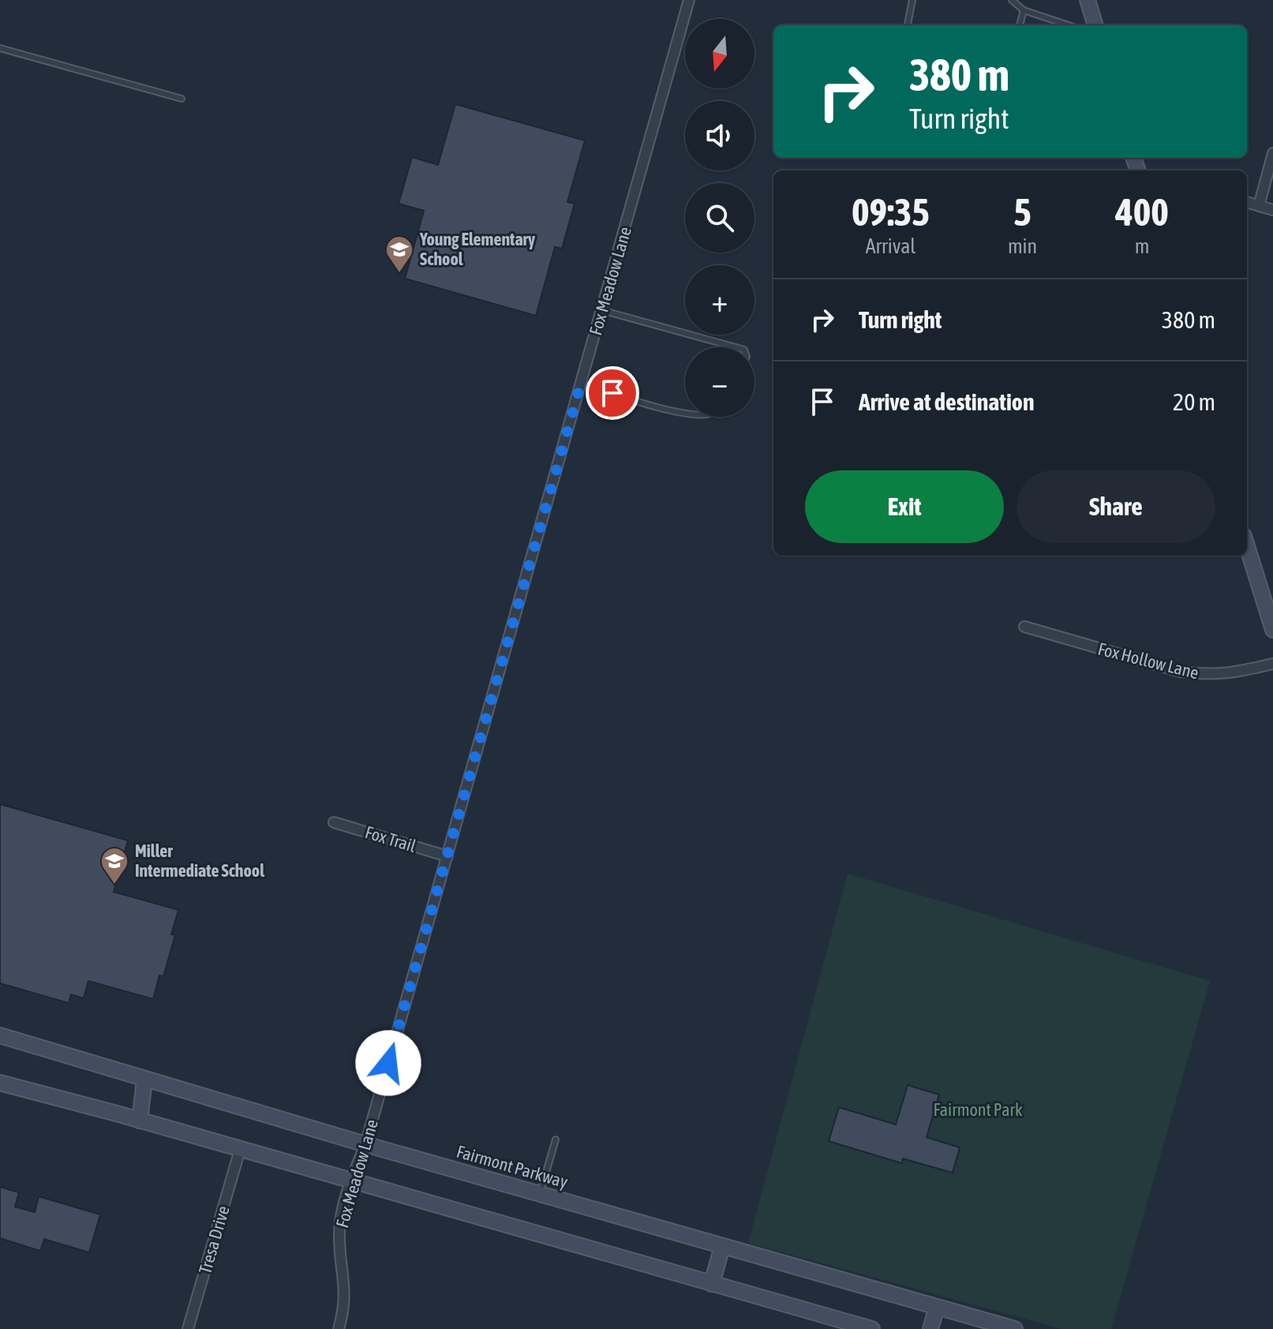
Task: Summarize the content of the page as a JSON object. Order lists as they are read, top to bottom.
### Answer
{
  "streets": {
    "main road": ["Fairmont Parkway"],
    "street": [
      "Fox Meadow Lane",
      "Fox Hollow Lane",
      "Fox Trail",
      "Tresa Drive"
    ]
  },
  "crossings": [
    ["Fox Meadow Lane", "Fox Trail"],
    ["Fox Meadow Lane", "Fairmont Parkway"]
  ],
  "parks": ["Fairmont Park"],
  "places": {
    "school or university": ["Young Elementary School", "Miller Intermediate School"]
  },
  "north": "bottom",
  "page": {
    "map_buttons": ["+", "−"],
    "turn": ["380 m", "Turn right"],
    "eta": [
      "09:35",
      "Arrival",
      "5",
      "min",
      "400",
      "m"
    ],
    "list": [
      {
        "name": "Turn right",
        "value": "380 m"
      },
      {
        "name": "Arrive at destination",
        "value": "20 m"
      }
    ],
    "buttons": ["Exit", "Share"]
  }
}
